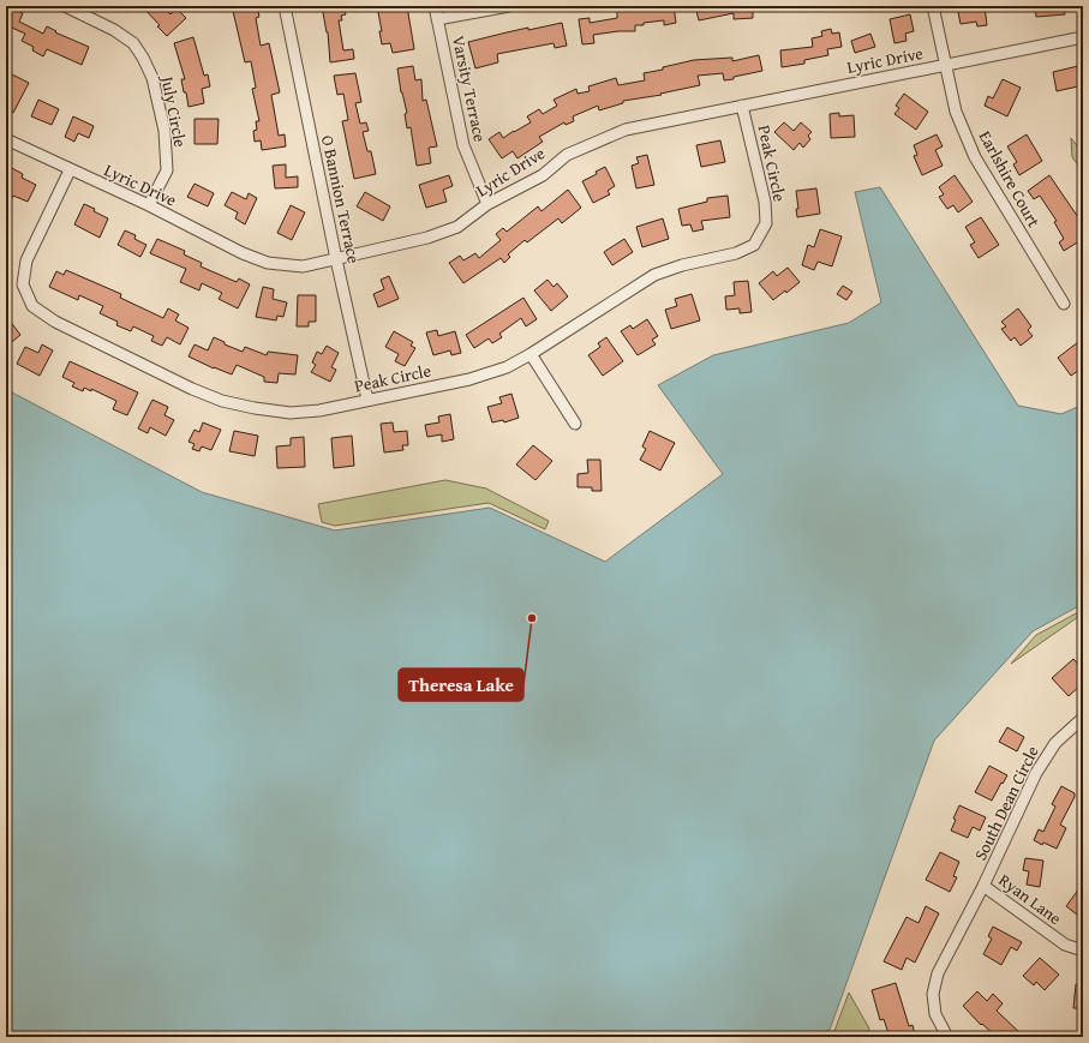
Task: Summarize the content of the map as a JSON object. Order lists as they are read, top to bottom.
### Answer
{
  "streets": {
    "street": [
      "Lyric Drive",
      "Varsity Terrace",
      "July Circle",
      "Peak Circle",
      "Earlshire Court",
      "O Bannion Terrace",
      "South Dean Circle",
      "Ryan Lane"
    ]
  },
  "crossings": [
    ["Lyric Drive", "Varsity Terrace"],
    ["Lyric Drive", "July Circle"],
    ["Lyric Drive", "Peak Circle"],
    ["Lyric Drive", "Earlshire Court"],
    ["Lyric Drive", "O Bannion Terrace"],
    ["Peak Circle", "O Bannion Terrace"],
    ["South Dean Circle", "Ryan Lane"]
  ],
  "places": ["Theresa Lake"]
}
